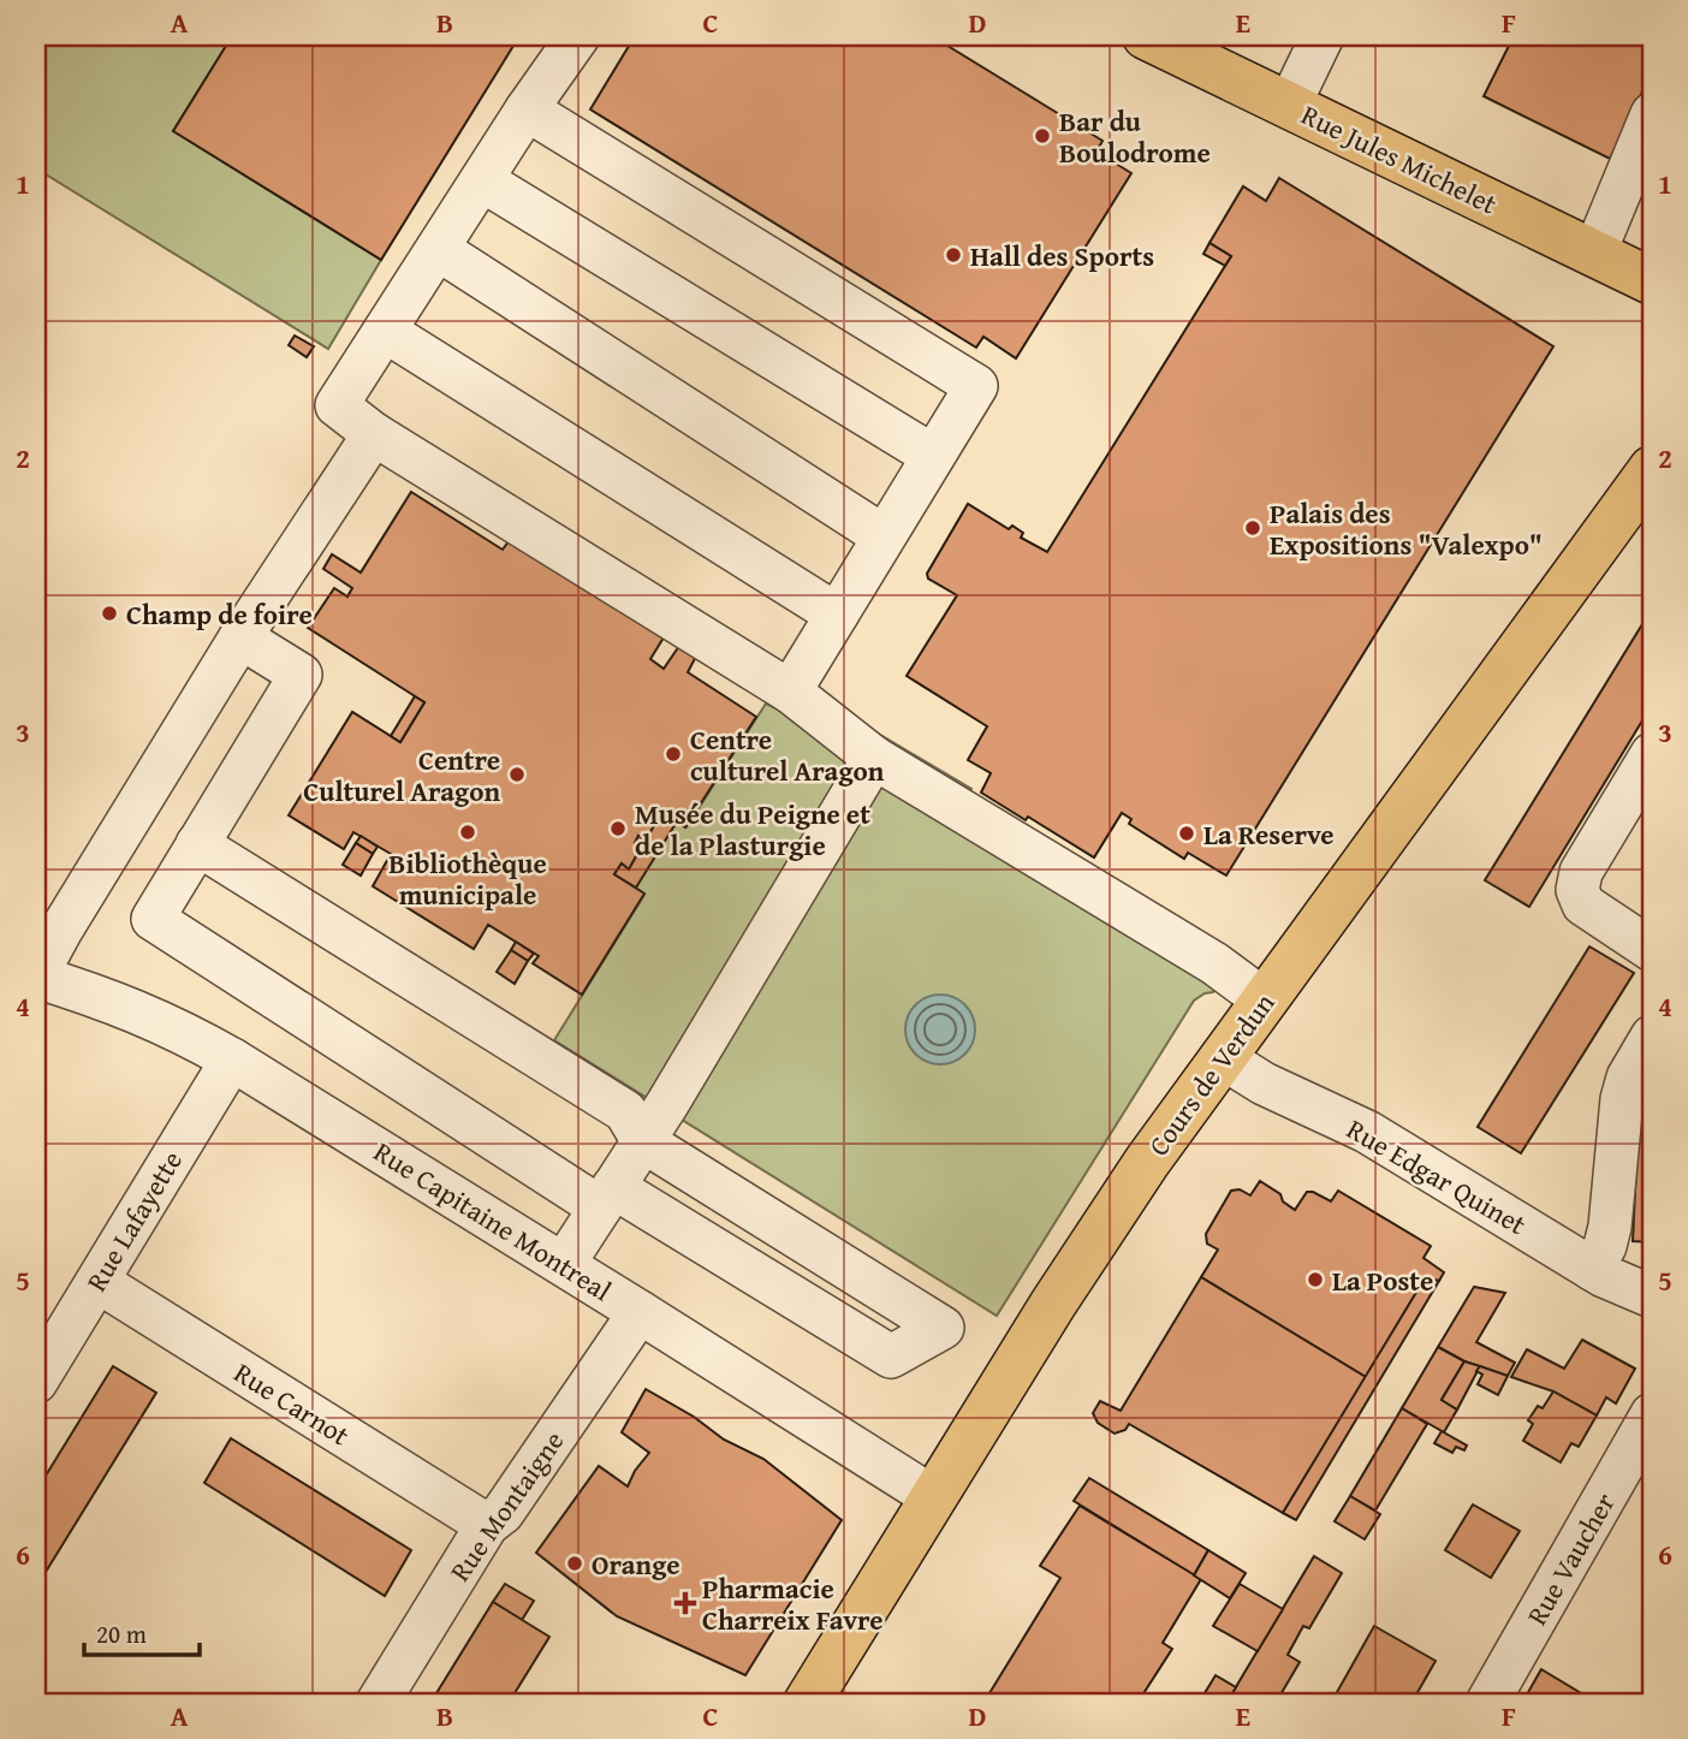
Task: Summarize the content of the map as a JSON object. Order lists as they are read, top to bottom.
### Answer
{
  "streets": {
    "main road": ["Rue Jules Michelet", "Cours de Verdun"],
    "street": [
      "Rue Edgar Quinet",
      "Rue Lafayette",
      "Rue Capitaine Montreal",
      "Rue Carnot",
      "Rue Montaigne",
      "Rue Vaucher"
    ]
  },
  "crossings": [
    ["Cours de Verdun", "Rue Edgar Quinet"],
    ["Cours de Verdun", "Rue Capitaine Montreal"],
    ["Rue Lafayette", "Rue Capitaine Montreal"],
    ["Rue Lafayette", "Rue Carnot"],
    ["Rue Capitaine Montreal", "Rue Montaigne"],
    ["Rue Carnot", "Rue Montaigne"]
  ],
  "places": {
    "other": [
      "Bar du Boulodrome",
      "Hall des Sports",
      "Palais des Expositions \"Valexpo\"",
      "Champ de foire",
      "Centre culturel Aragon",
      "Centre Culturel Aragon",
      "Musée du Peigne et de la Plasturgie",
      "Bibliothèque municipale",
      "La Reserve",
      "La Poste",
      "Orange"
    ],
    "health": ["Pharmacie Charreix Favre"]
  },
  "scale_bar": "20 m",
  "grid": {
    "columns": [
      "A",
      "B",
      "C",
      "D",
      "E",
      "F"
    ],
    "rows": [
      "1",
      "2",
      "3",
      "4",
      "5",
      "6"
    ]
  }
}
